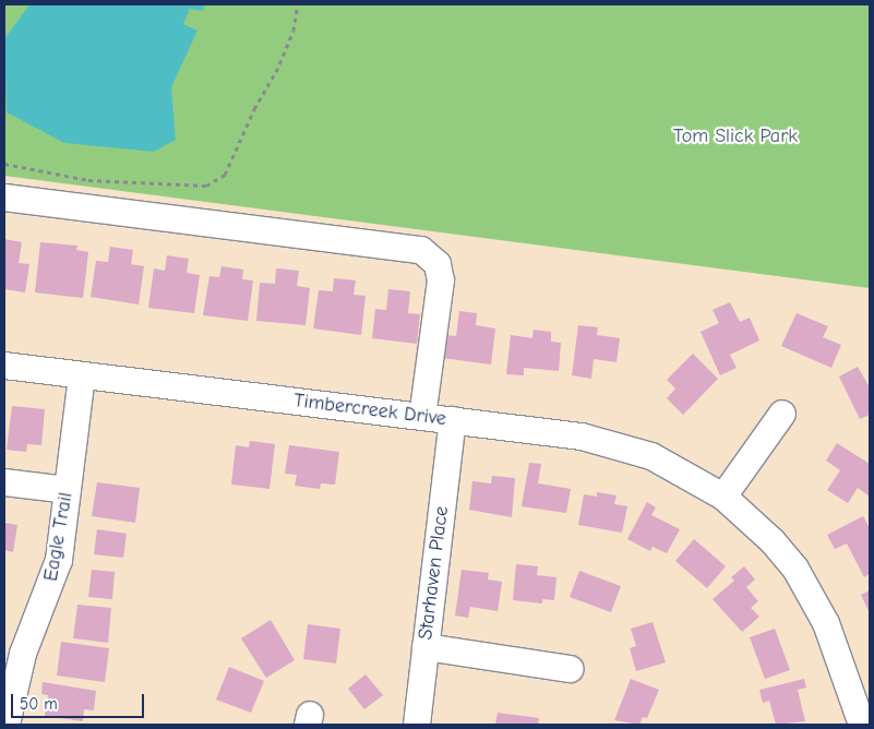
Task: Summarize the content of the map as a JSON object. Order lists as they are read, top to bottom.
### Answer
{
  "streets": {
    "street": ["Timbercreek Drive", "Eagle Trail", "Starhaven Place"]
  },
  "crossings": [
    ["Timbercreek Drive", "Eagle Trail"],
    ["Timbercreek Drive", "Starhaven Place"]
  ],
  "parks": ["Tom Slick Park"],
  "scale_bar": "50 m"
}
